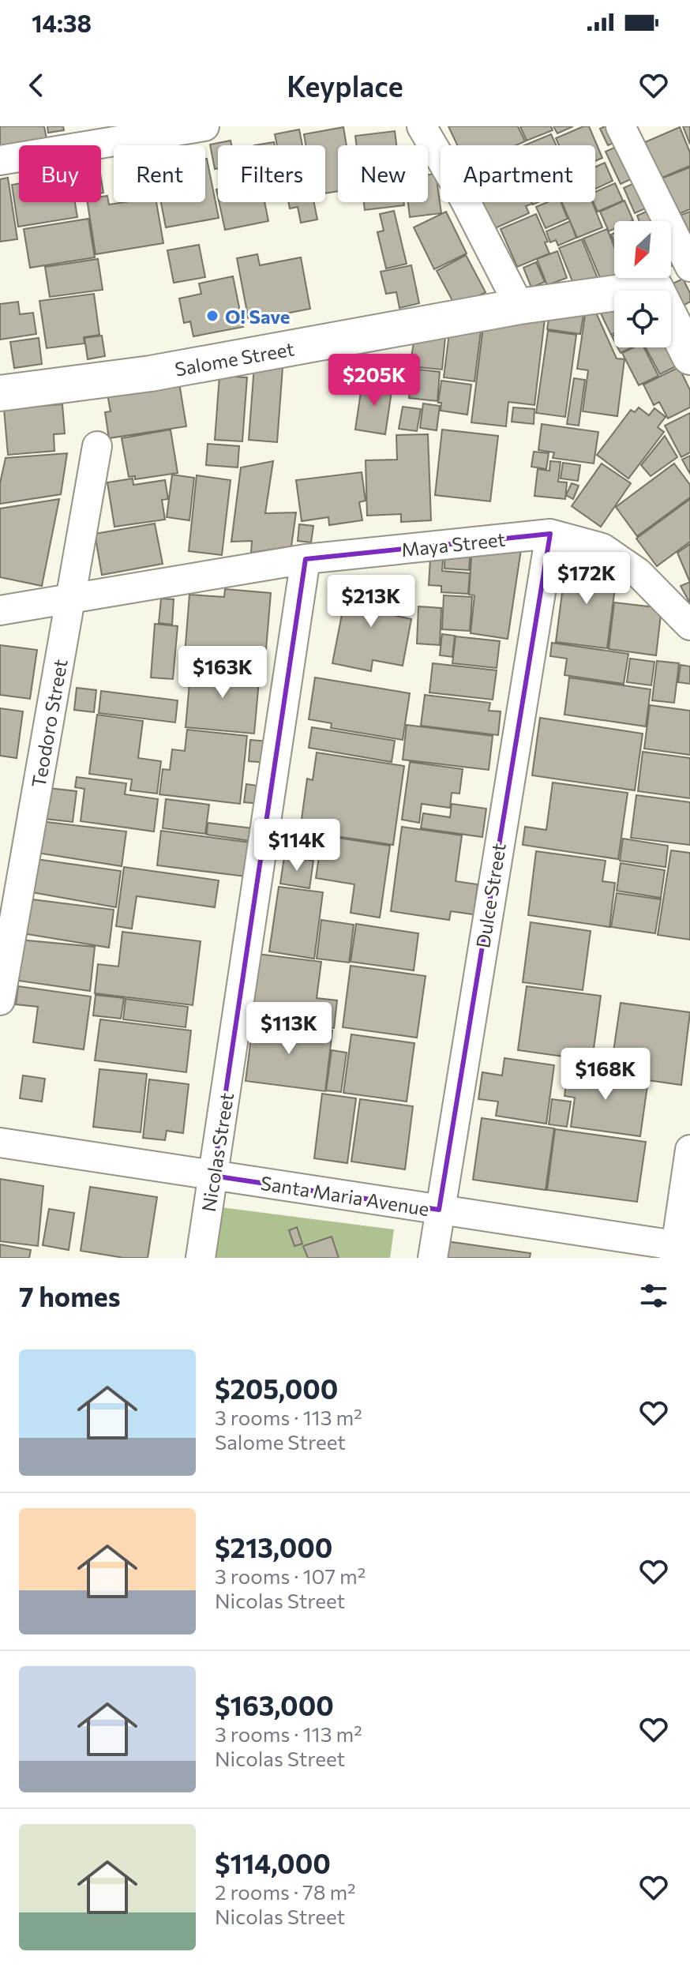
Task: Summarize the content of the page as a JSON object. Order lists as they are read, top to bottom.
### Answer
{
  "streets": {
    "main road": ["Salome Street"],
    "street": [
      "Maya Street",
      "Teodoro Street",
      "Dulce Street",
      "Nicolas Street",
      "Santa Maria Avenue"
    ]
  },
  "crossings": [
    ["Maya Street", "Teodoro Street"],
    ["Maya Street", "Dulce Street"],
    ["Maya Street", "Nicolas Street"],
    ["Dulce Street", "Santa Maria Avenue"],
    ["Nicolas Street", "Santa Maria Avenue"]
  ],
  "places": ["O! Save"],
  "north": "bottom left",
  "page": {
    "status": "14:38",
    "header": "Keyplace",
    "chip": [
      "Buy",
      "Rent",
      "Filters",
      "New",
      "Apartment"
    ],
    "price": [
      "$205K",
      "$172K",
      "$213K",
      "$163K",
      "$114K",
      "$113K",
      "$168K"
    ],
    "heading": "7 homes",
    "list": [
      {
        "name": "$205,000",
        "note": "3 rooms · 113 m² · Salome Street"
      },
      {
        "name": "$213,000",
        "note": "3 rooms · 107 m² · Nicolas Street"
      },
      {
        "name": "$163,000",
        "note": "3 rooms · 113 m² · Nicolas Street"
      },
      {
        "name": "$114,000",
        "note": "2 rooms · 78 m² · Nicolas Street"
      }
    ]
  }
}
